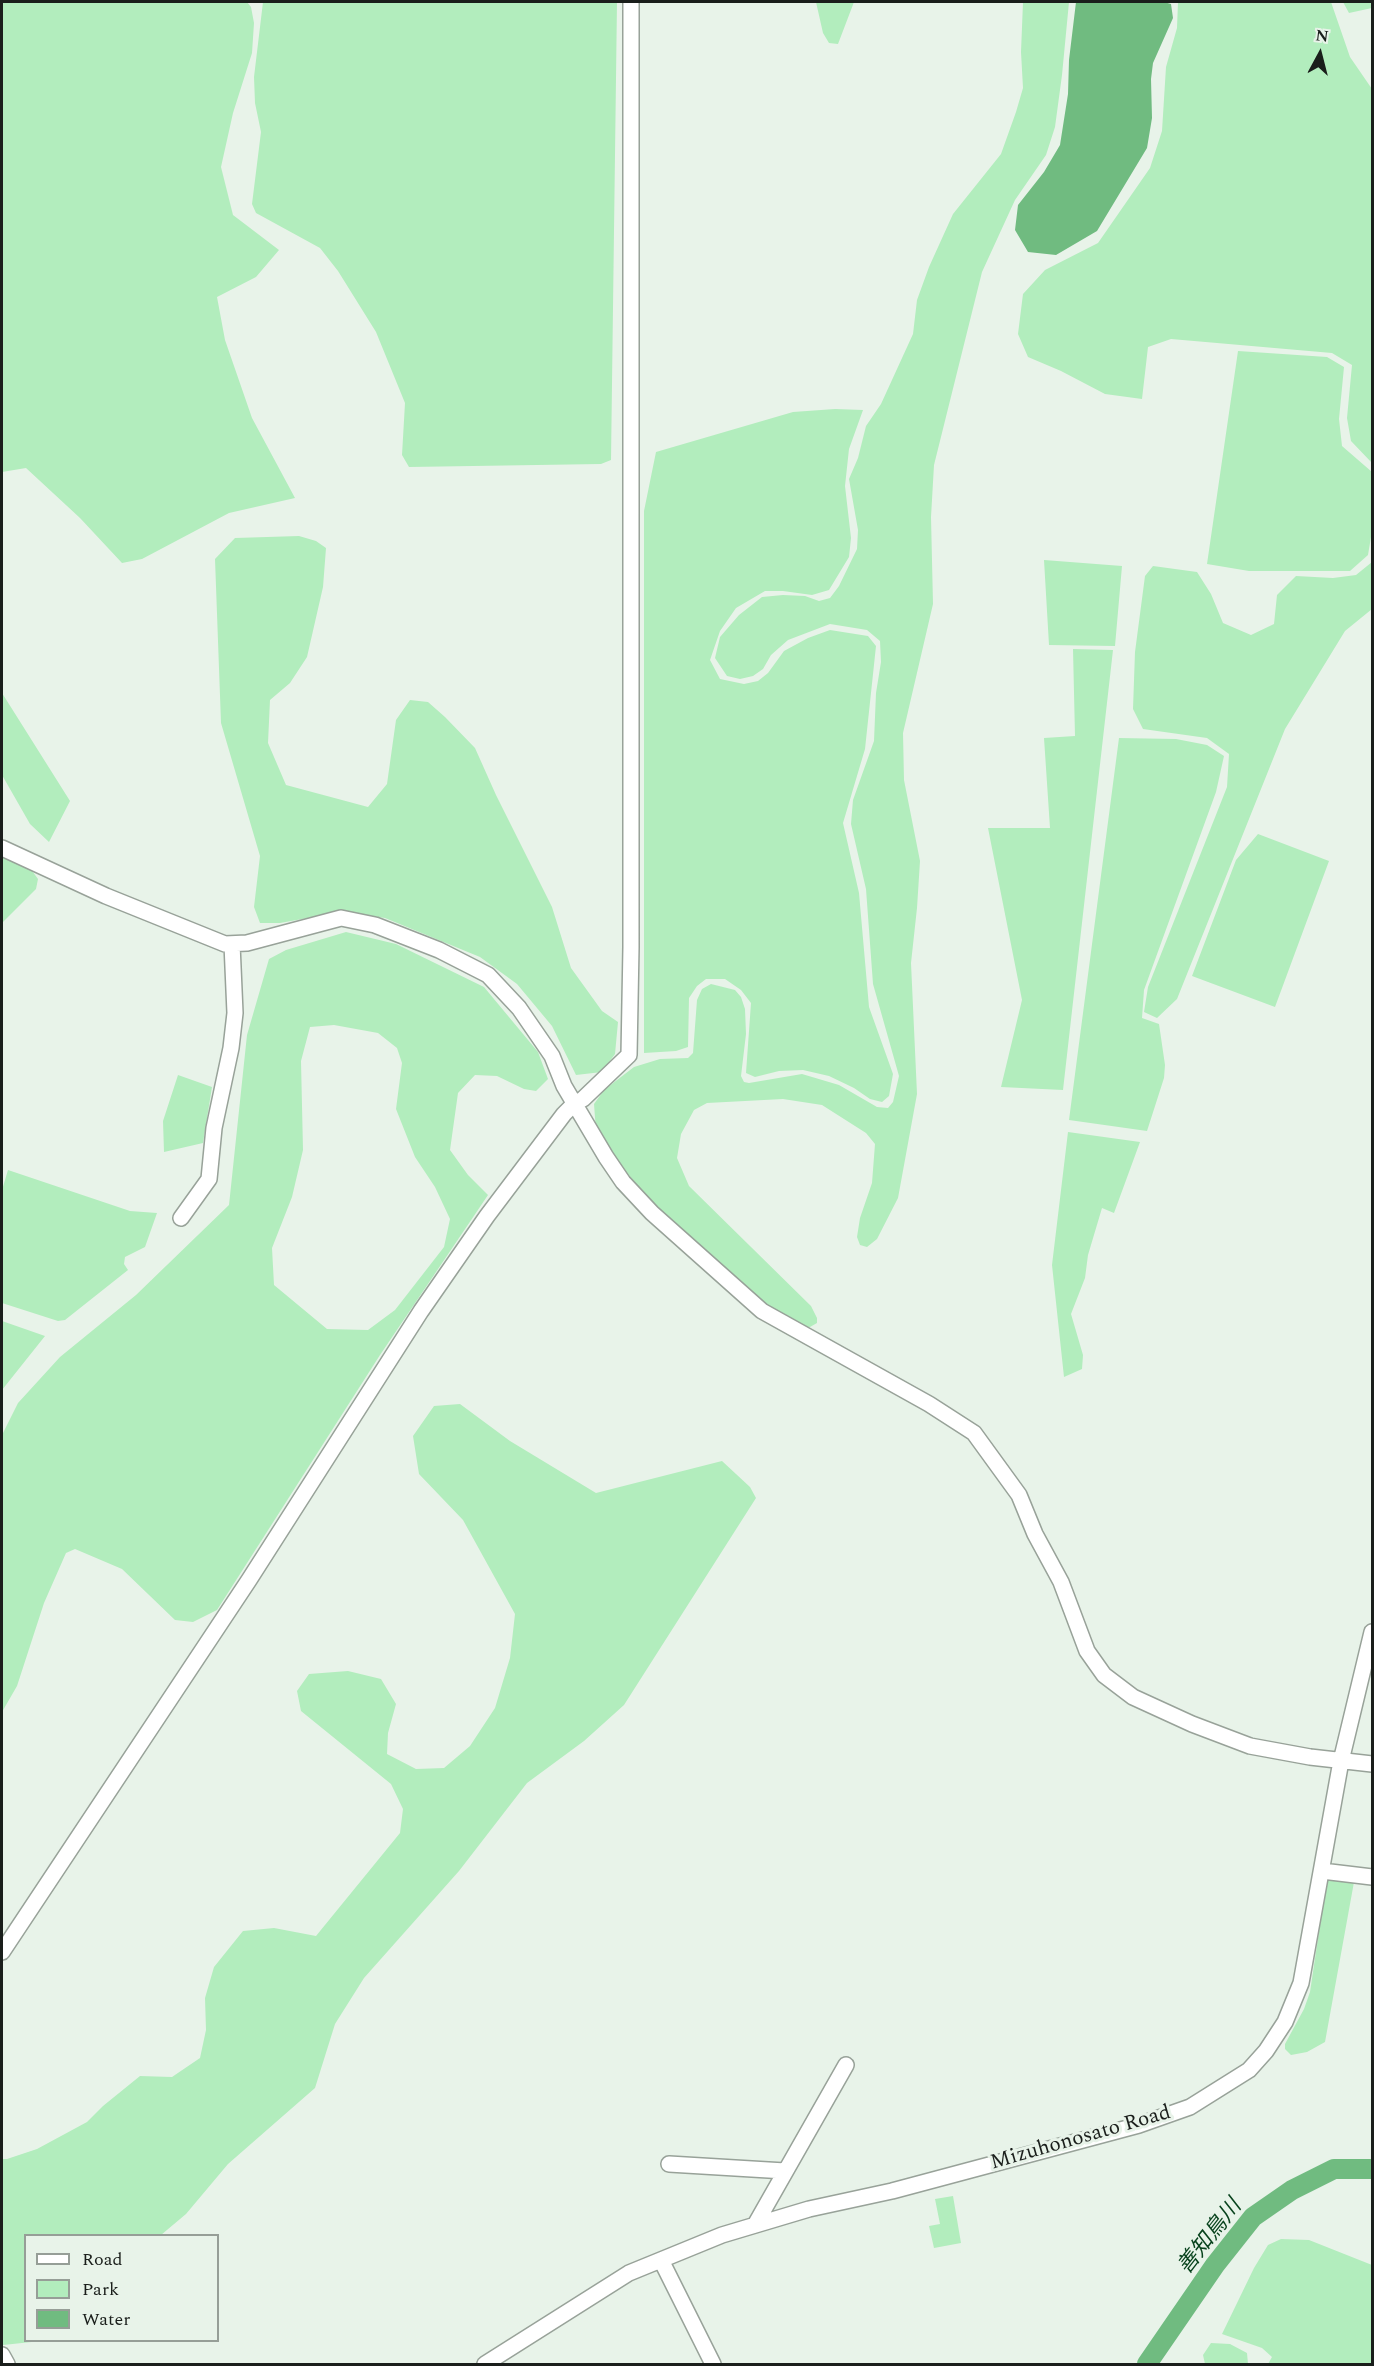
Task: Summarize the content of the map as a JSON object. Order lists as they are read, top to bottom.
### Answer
{
  "streets": {
    "street": ["Mizuhonosato Road"]
  },
  "water": ["善知鳥川"],
  "legend": ["Road", "Park", "Water"],
  "north": "top"
}
